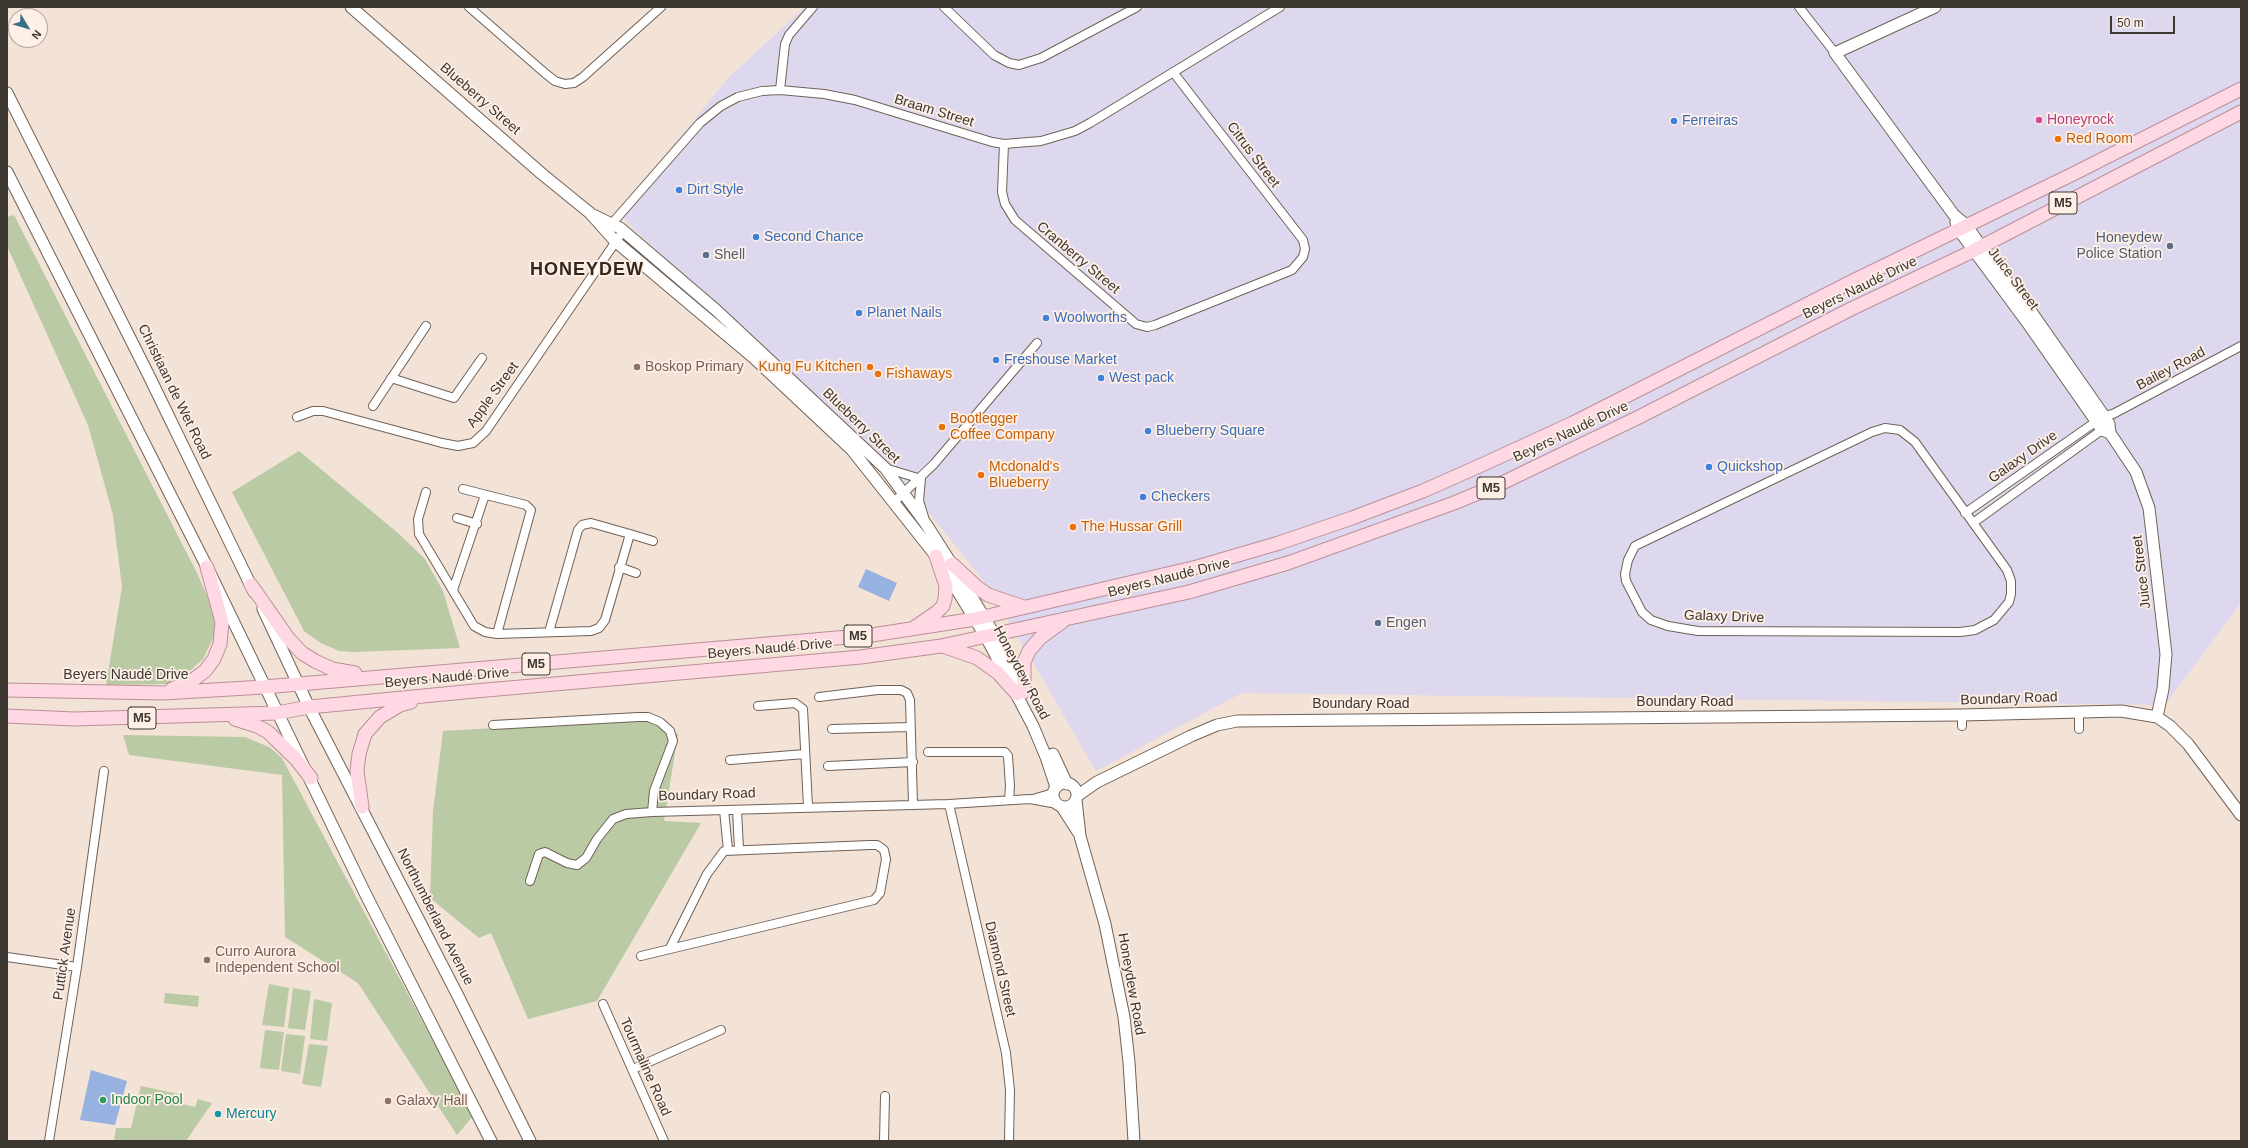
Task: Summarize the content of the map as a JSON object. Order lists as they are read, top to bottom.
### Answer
{
  "streets": {
    "main road": ["M5", "Beyers Naudé Drive"],
    "street": [
      "Blueberry Street",
      "Braam Street",
      "Citrus Street",
      "Cranberry Street",
      "Juice Street",
      "Bailey Road",
      "Christiaan de Wet Road",
      "Apple Street",
      "Galaxy Drive",
      "Honeydew Road",
      "Boundary Road",
      "Northumberland Avenue",
      "Puttick Avenue",
      "Diamond Street",
      "Tourmaline Road"
    ]
  },
  "crossings": [
    ["Blueberry Street", "Braam Street"],
    ["Blueberry Street", "Beyers Naudé Drive"],
    ["Blueberry Street", "Apple Street"],
    ["Blueberry Street", "Honeydew Road"],
    ["Braam Street", "Citrus Street"],
    ["Braam Street", "Cranberry Street"],
    ["Citrus Street", "Cranberry Street"],
    ["Juice Street", "Beyers Naudé Drive"],
    ["Juice Street", "Bailey Road"],
    ["Juice Street", "Galaxy Drive"],
    ["Juice Street", "Boundary Road"],
    ["Beyers Naudé Drive", "Christiaan de Wet Road"],
    ["Beyers Naudé Drive", "Honeydew Road"],
    ["Beyers Naudé Drive", "Northumberland Avenue"],
    ["Bailey Road", "Galaxy Drive"],
    ["Christiaan de Wet Road", "Northumberland Avenue"],
    ["Honeydew Road", "Boundary Road"],
    ["Boundary Road", "Diamond Street"]
  ],
  "districts": ["HONEYDEW"],
  "places": [
    "Honeyrock",
    "Ferreiras",
    "Red Room",
    "Dirt Style",
    "Second Chance",
    "Honeydew Police Station",
    "Shell",
    "Planet Nails",
    "Woolworths",
    "Freshouse Market",
    "Boskop Primary",
    "Kung Fu Kitchen",
    "Fishaways",
    "West pack",
    "Bootlegger Coffee Company",
    "Blueberry Square",
    "Quickshop",
    "Mcdonald's Blueberry",
    "Checkers",
    "The Hussar Grill",
    "Engen",
    "Curro Aurora Independent School",
    "Indoor Pool",
    "Galaxy Hall",
    "Mercury"
  ],
  "scale_bar": "50 m",
  "north": "bottom right"
}
